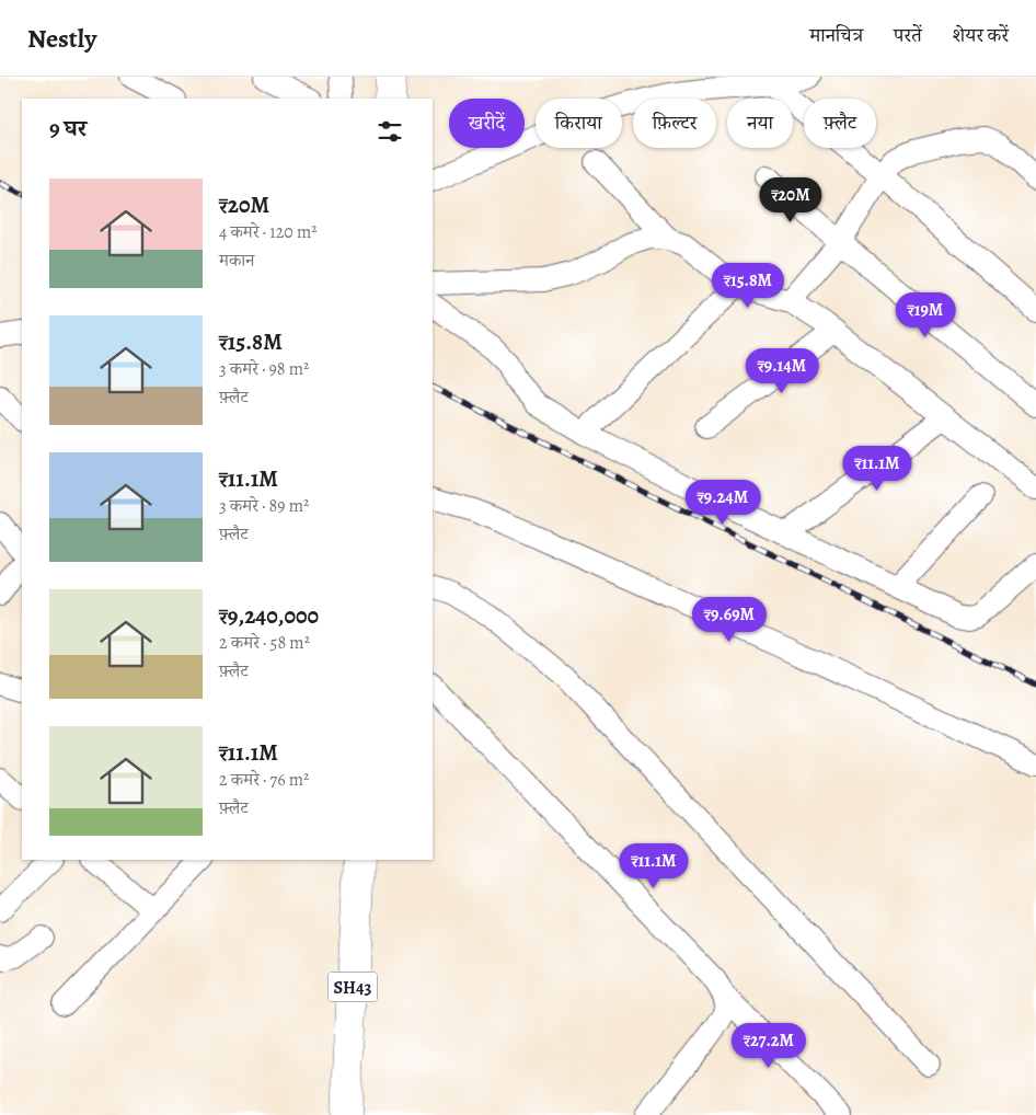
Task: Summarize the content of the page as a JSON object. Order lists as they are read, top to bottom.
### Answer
{
  "streets": {
    "main road": ["SH43"]
  },
  "page": {
    "header": "Nestly",
    "nav": ["मानचित्र", "परतें", "शेयर करें"],
    "chip": [
      "खरीदें",
      "किराया",
      "फ़िल्टर",
      "नया",
      "फ़्लैट"
    ],
    "heading": "9 घर",
    "list": [
      {
        "name": "₹20M",
        "note": "4 कमरे · 120 m² · मकान"
      },
      {
        "name": "₹15.8M",
        "note": "3 कमरे · 98 m² · फ़्लैट"
      },
      {
        "name": "₹11.1M",
        "note": "3 कमरे · 89 m² · फ़्लैट"
      },
      {
        "name": "₹9,240,000",
        "note": "2 कमरे · 58 m² · फ़्लैट"
      },
      {
        "name": "₹11.1M",
        "note": "2 कमरे · 76 m² · फ़्लैट"
      }
    ],
    "price": [
      "₹20M",
      "₹15.8M",
      "₹19M",
      "₹9.14M",
      "₹11.1M",
      "₹9.24M",
      "₹9.69M",
      "₹11.1M",
      "₹27.2M"
    ]
  }
}
